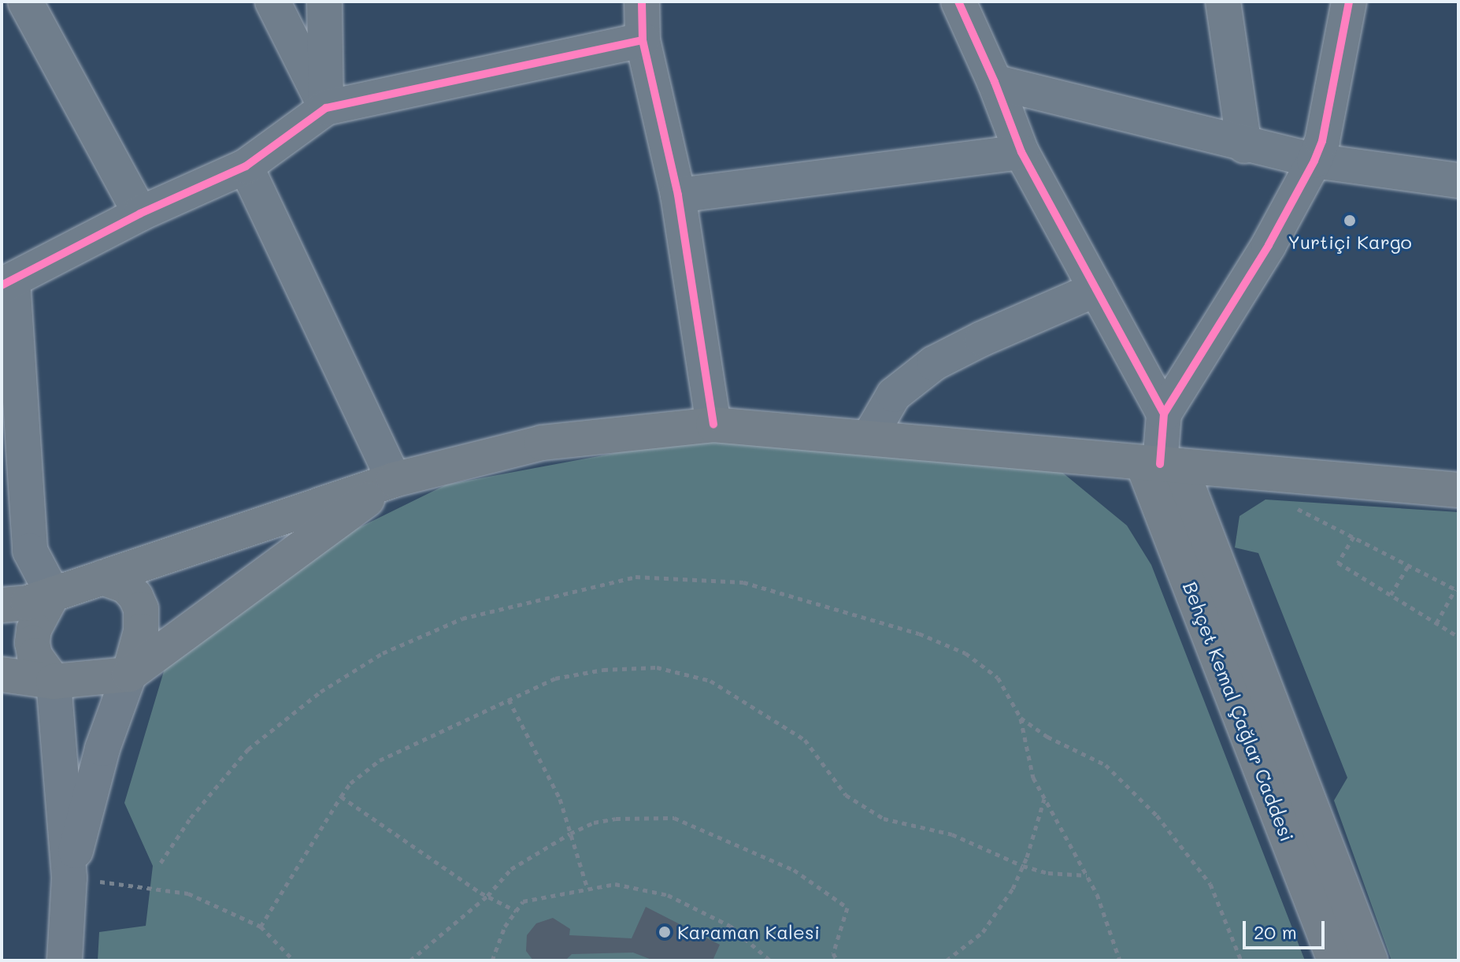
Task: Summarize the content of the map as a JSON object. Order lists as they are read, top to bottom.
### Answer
{
  "streets": {
    "main road": ["Behçet Kemal Çağlar Caddesi"]
  },
  "places": ["Yurtiçi Kargo", "Karaman Kalesi"],
  "scale_bar": "20 m"
}
